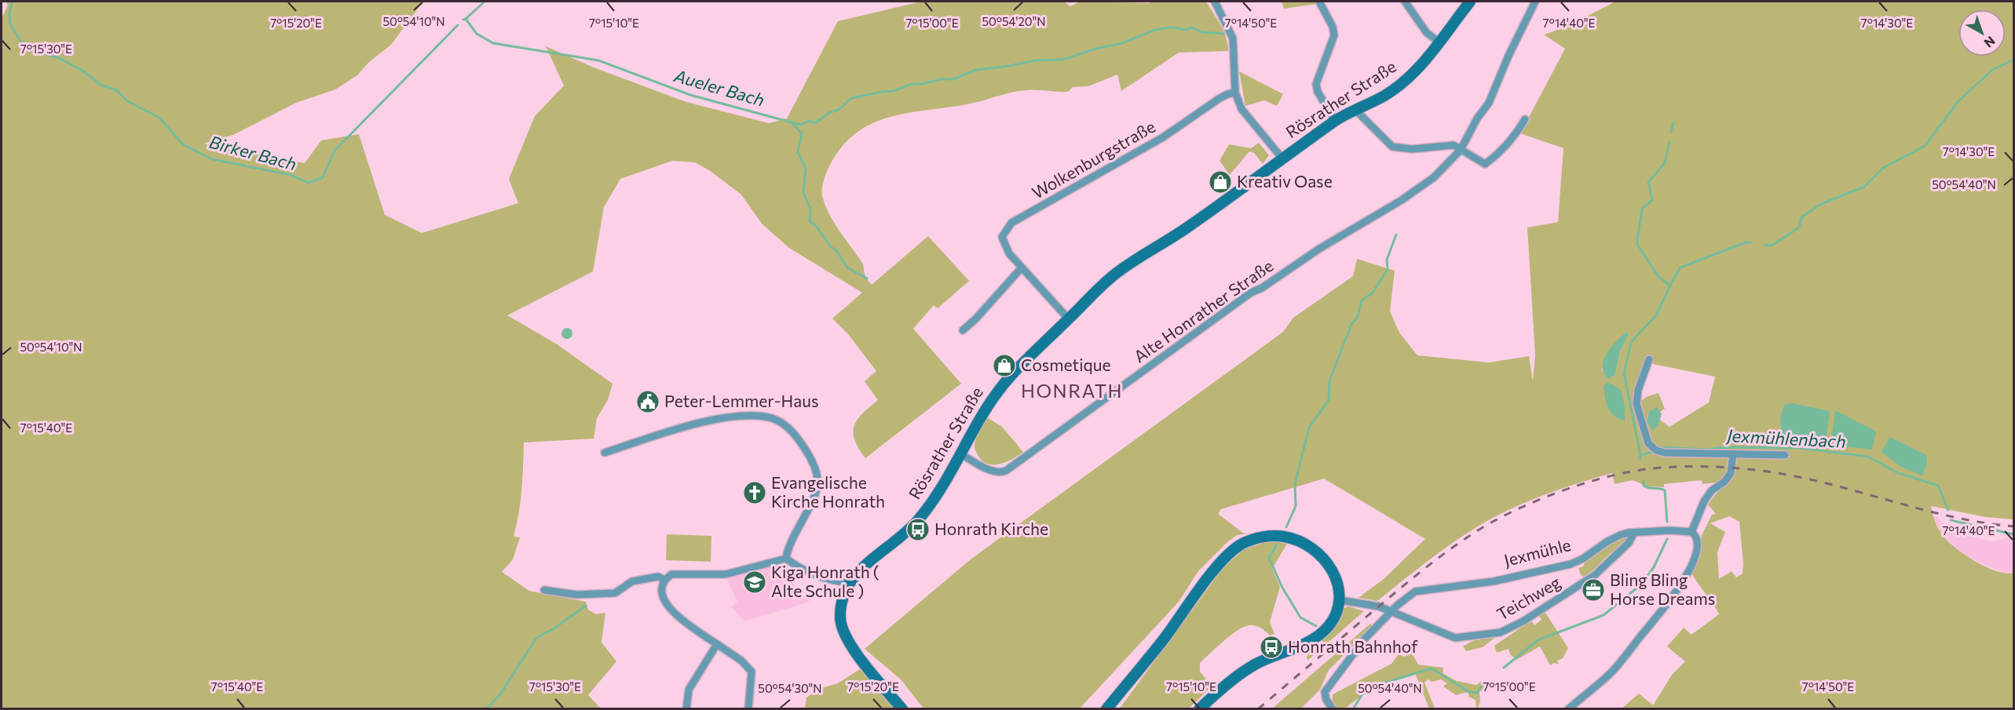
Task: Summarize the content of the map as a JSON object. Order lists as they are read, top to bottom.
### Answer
{
  "streets": {
    "street": [
      "Rösrather Straße",
      "Wolkenburgstraße",
      "Alte Honrather Straße",
      "Jexmühle",
      "Teichweg"
    ]
  },
  "crossings": [
    ["Rösrather Straße", "Wolkenburgstraße"],
    ["Rösrather Straße", "Alte Honrather Straße"],
    ["Jexmühle", "Teichweg"]
  ],
  "districts": ["HONRATH"],
  "water": ["Aueler Bach", "Birker Bach", "Jexmühlenbach"],
  "places": {
    "shop": ["Kreativ Oase", "Cosmetique"],
    "public building": ["Peter-Lemmer-Haus"],
    "church": ["Evangelische Kirche Honrath"],
    "bus stop": ["Honrath Kirche", "Honrath Bahnhof"],
    "school or university": ["Kiga Honrath ( Alte Schule )"],
    "office": ["Bling Bling Horse Dreams"]
  },
  "north": "bottom right",
  "coordinates": [
    "50°54'10\"N",
    "50°54'20\"N",
    "7°14'30\"E",
    "7°15'20\"E",
    "7°15'10\"E",
    "7°15'00\"E",
    "7°14'50\"E",
    "7°14'40\"E",
    "7°15'30\"E",
    "50°54'40\"N",
    "7°15'40\"E",
    "50°54'30\"N"
  ]
}
